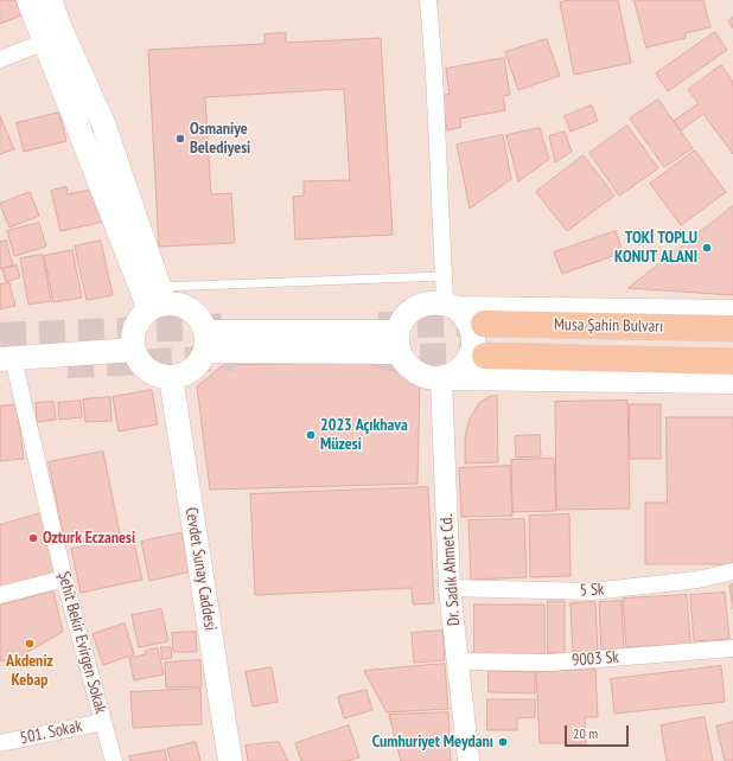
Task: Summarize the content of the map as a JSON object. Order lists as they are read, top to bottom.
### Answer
{
  "streets": {
    "main road": ["Musa Şahin Bulvarı", "Cevdet Sunay Caddesi"],
    "street": [
      "Dr. Sadık Ahmet Cd.",
      "5 Sk",
      "Şehit Bekir Evirgen Sokak",
      "9003 Sk",
      "501. Sokak"
    ]
  },
  "crossings": [
    ["Dr. Sadık Ahmet Cd.", "5 Sk"],
    ["Dr. Sadık Ahmet Cd.", "9003 Sk"],
    ["Şehit Bekir Evirgen Sokak", "501. Sokak"]
  ],
  "places": [
    "Osmaniye Belediyesi",
    "TOKİ TOPLU KONUT ALANI",
    "2023 Açıkhava Müzesi",
    "Ozturk Eczanesi",
    "Akdeniz Kebap",
    "Cumhuriyet Meydanı"
  ],
  "scale_bar": "20 m"
}
